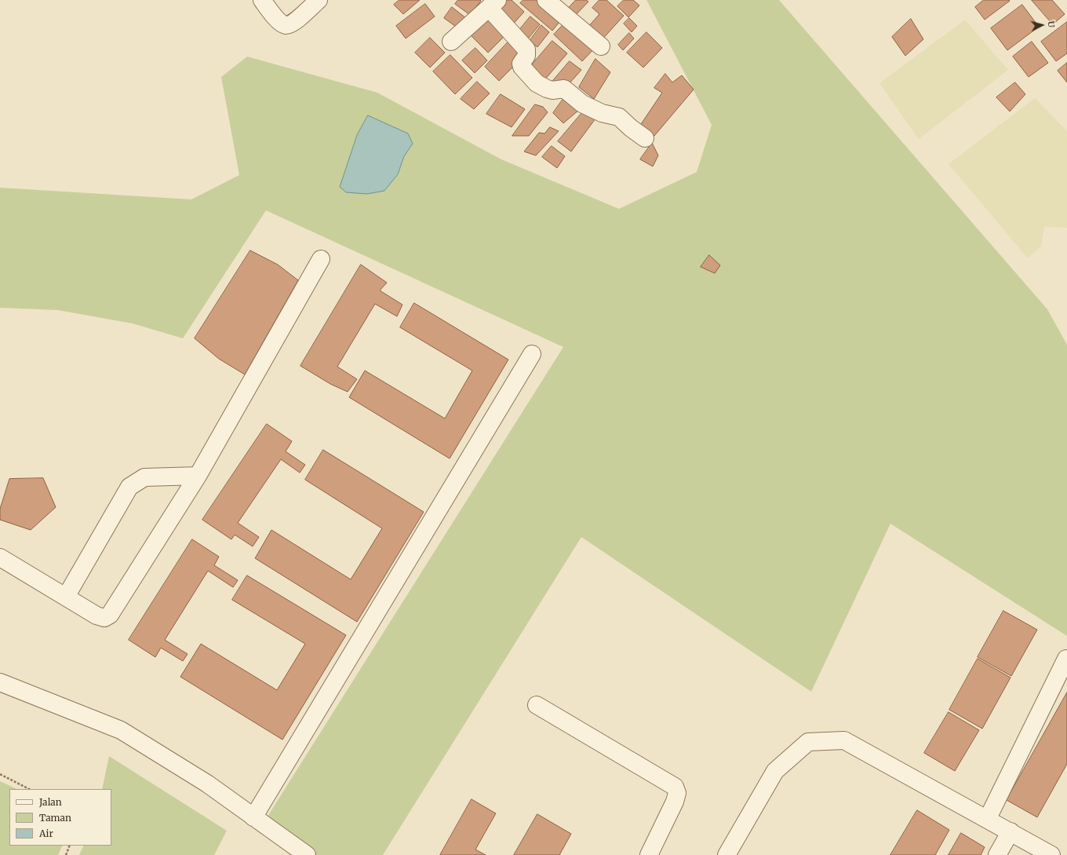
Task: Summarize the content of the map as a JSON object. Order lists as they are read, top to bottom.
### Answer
{
  "legend": ["Jalan", "Taman", "Air"],
  "north": "right"
}
